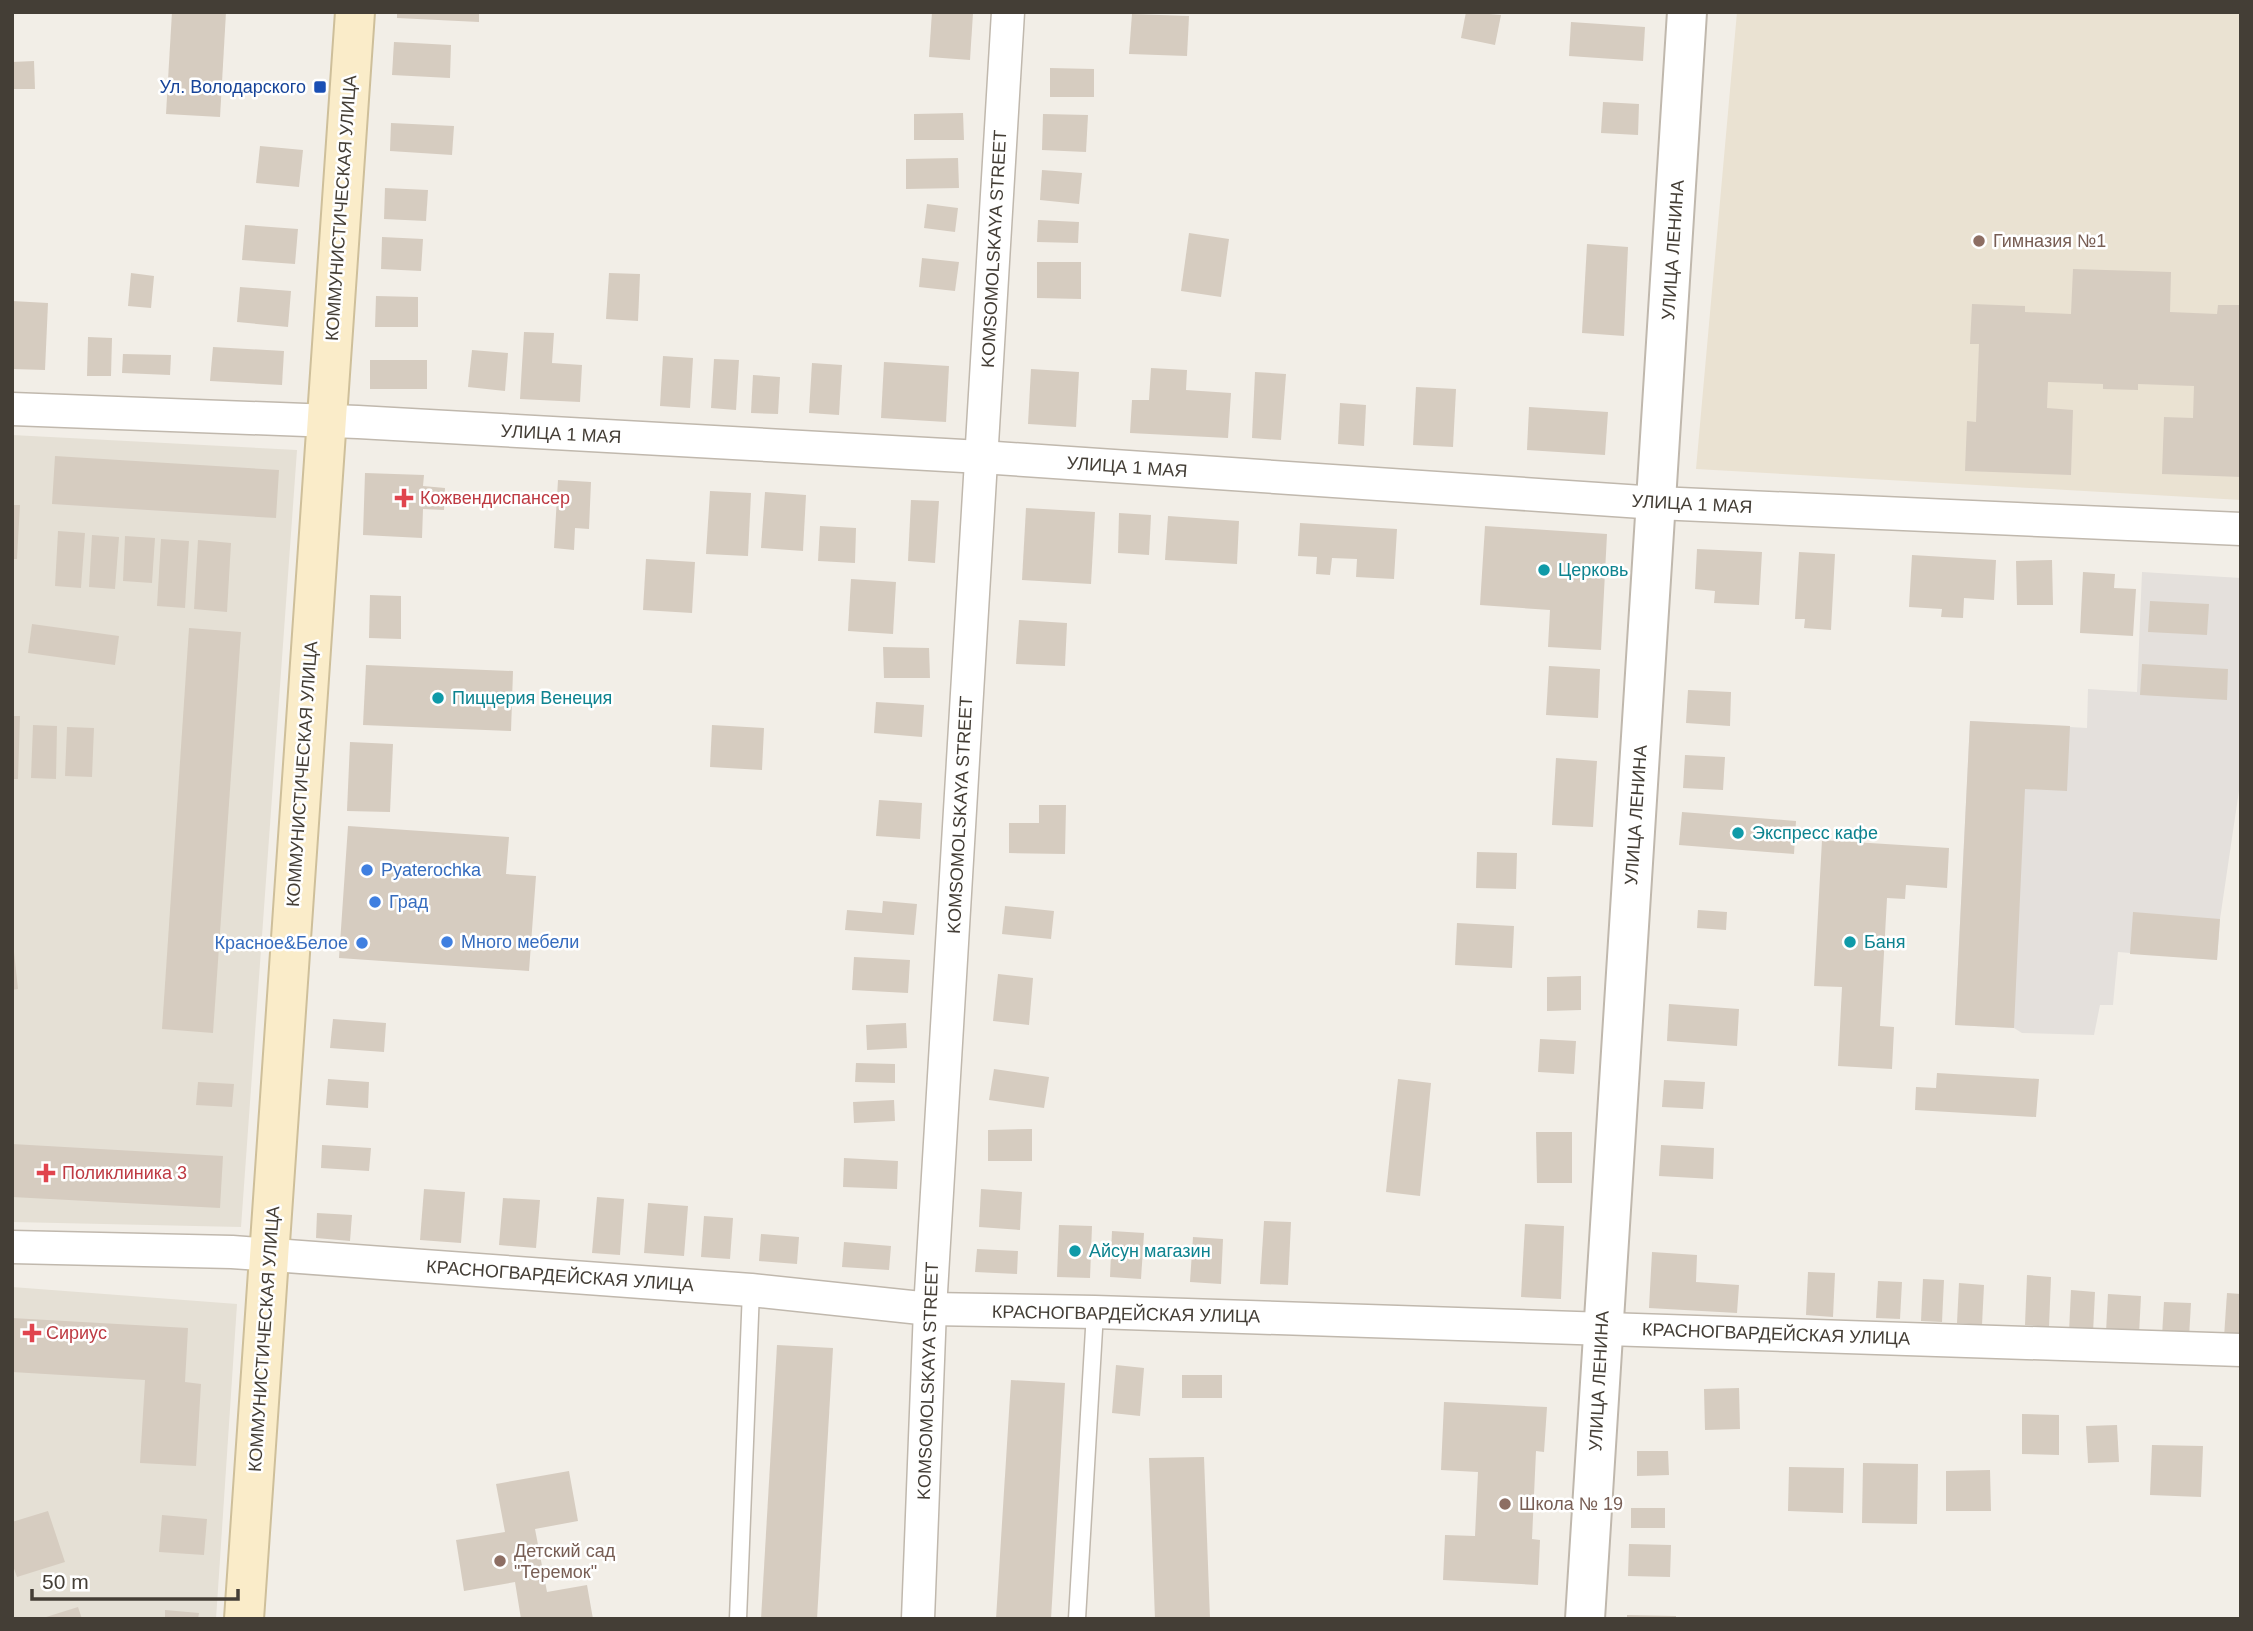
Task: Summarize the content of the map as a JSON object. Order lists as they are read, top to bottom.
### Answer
{
  "streets": {
    "main road": ["КОММУНИСТИЧЕСКАЯ УЛИЦА"],
    "street": [
      "KOMSOMOLSKAYA STREET",
      "УЛИЦА ЛЕНИНА",
      "УЛИЦА 1 МАЯ",
      "КРАСНОГВАРДЕЙСКАЯ УЛИЦА"
    ]
  },
  "crossings": [
    ["КОММУНИСТИЧЕСКАЯ УЛИЦА", "УЛИЦА 1 МАЯ"],
    ["КОММУНИСТИЧЕСКАЯ УЛИЦА", "КРАСНОГВАРДЕЙСКАЯ УЛИЦА"],
    ["KOMSOMOLSKAYA STREET", "УЛИЦА 1 МАЯ"],
    ["KOMSOMOLSKAYA STREET", "КРАСНОГВАРДЕЙСКАЯ УЛИЦА"],
    ["УЛИЦА ЛЕНИНА", "УЛИЦА 1 МАЯ"],
    ["УЛИЦА ЛЕНИНА", "КРАСНОГВАРДЕЙСКАЯ УЛИЦА"]
  ],
  "places": {
    "transit": ["Ул. Володарского"],
    "other": [
      "Гимназия №1",
      "Церковь",
      "Пиццерия Венеция",
      "Экспресс кафе",
      "Pyaterochka",
      "Град",
      "Много мебели",
      "Баня",
      "Красное&Белое",
      "Айсун магазин",
      "Школа № 19",
      "Детский сад \"Теремок\""
    ],
    "health": ["Кожвендиспансер", "Поликлиника 3", "Сириус"]
  },
  "scale_bar": "50 m"
}
